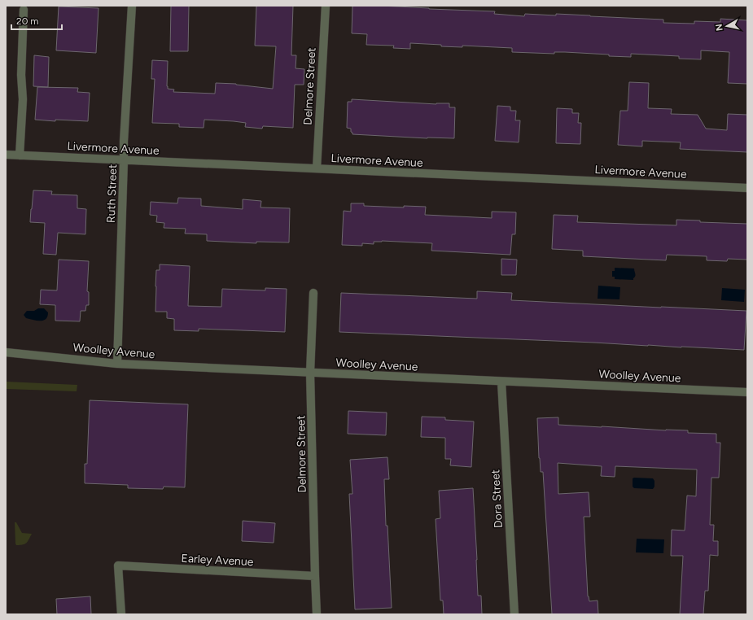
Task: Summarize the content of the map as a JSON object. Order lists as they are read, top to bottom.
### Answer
{
  "streets": {
    "street": [
      "Delmore Street",
      "Livermore Avenue",
      "Ruth Street",
      "Woolley Avenue",
      "Dora Street",
      "Earley Avenue"
    ]
  },
  "crossings": [
    ["Delmore Street", "Livermore Avenue"],
    ["Delmore Street", "Woolley Avenue"],
    ["Delmore Street", "Earley Avenue"],
    ["Livermore Avenue", "Ruth Street"],
    ["Ruth Street", "Woolley Avenue"],
    ["Woolley Avenue", "Dora Street"]
  ],
  "scale_bar": "20 m",
  "north": "left"
}
